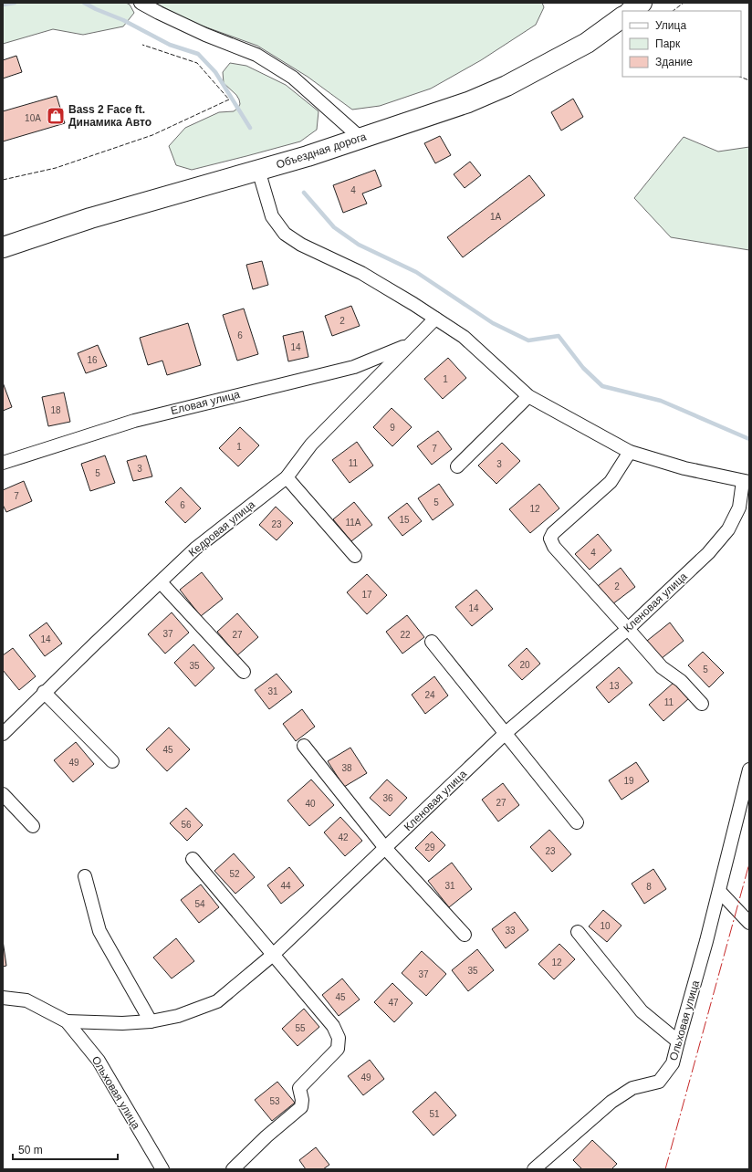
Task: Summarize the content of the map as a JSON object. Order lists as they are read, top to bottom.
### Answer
{
  "streets": {
    "main road": ["Объездная дорога"],
    "street": [
      "Еловая улица",
      "Кедровая улица",
      "Кленовая улица",
      "Ольховая улица"
    ]
  },
  "crossings": [
    ["Еловая улица", "Кедровая улица"],
    ["Кленовая улица", "Ольховая улица"]
  ],
  "places": {
    "shop": ["Bass 2 Face ft. Динамика Авто"]
  },
  "house_numbers": [
    "10А",
    "4",
    "1А",
    "2",
    "6",
    "14",
    "16",
    "1",
    "18",
    "9",
    "1",
    "7",
    "11",
    "3",
    "3",
    "5",
    "7",
    "5",
    "6",
    "12",
    "15",
    "11А",
    "23",
    "4",
    "2",
    "17",
    "14",
    "37",
    "27",
    "22",
    "14",
    "20",
    "35",
    "5",
    "13",
    "31",
    "24",
    "11",
    "45",
    "49",
    "38",
    "19",
    "36",
    "27",
    "40",
    "56",
    "42",
    "29",
    "23",
    "52",
    "44",
    "31",
    "8",
    "54",
    "10",
    "33",
    "12",
    "35",
    "37",
    "45",
    "47",
    "55",
    "49",
    "53",
    "51"
  ],
  "legend": ["Улица", "Парк", "Здание"],
  "scale_bar": "50 m"
}
